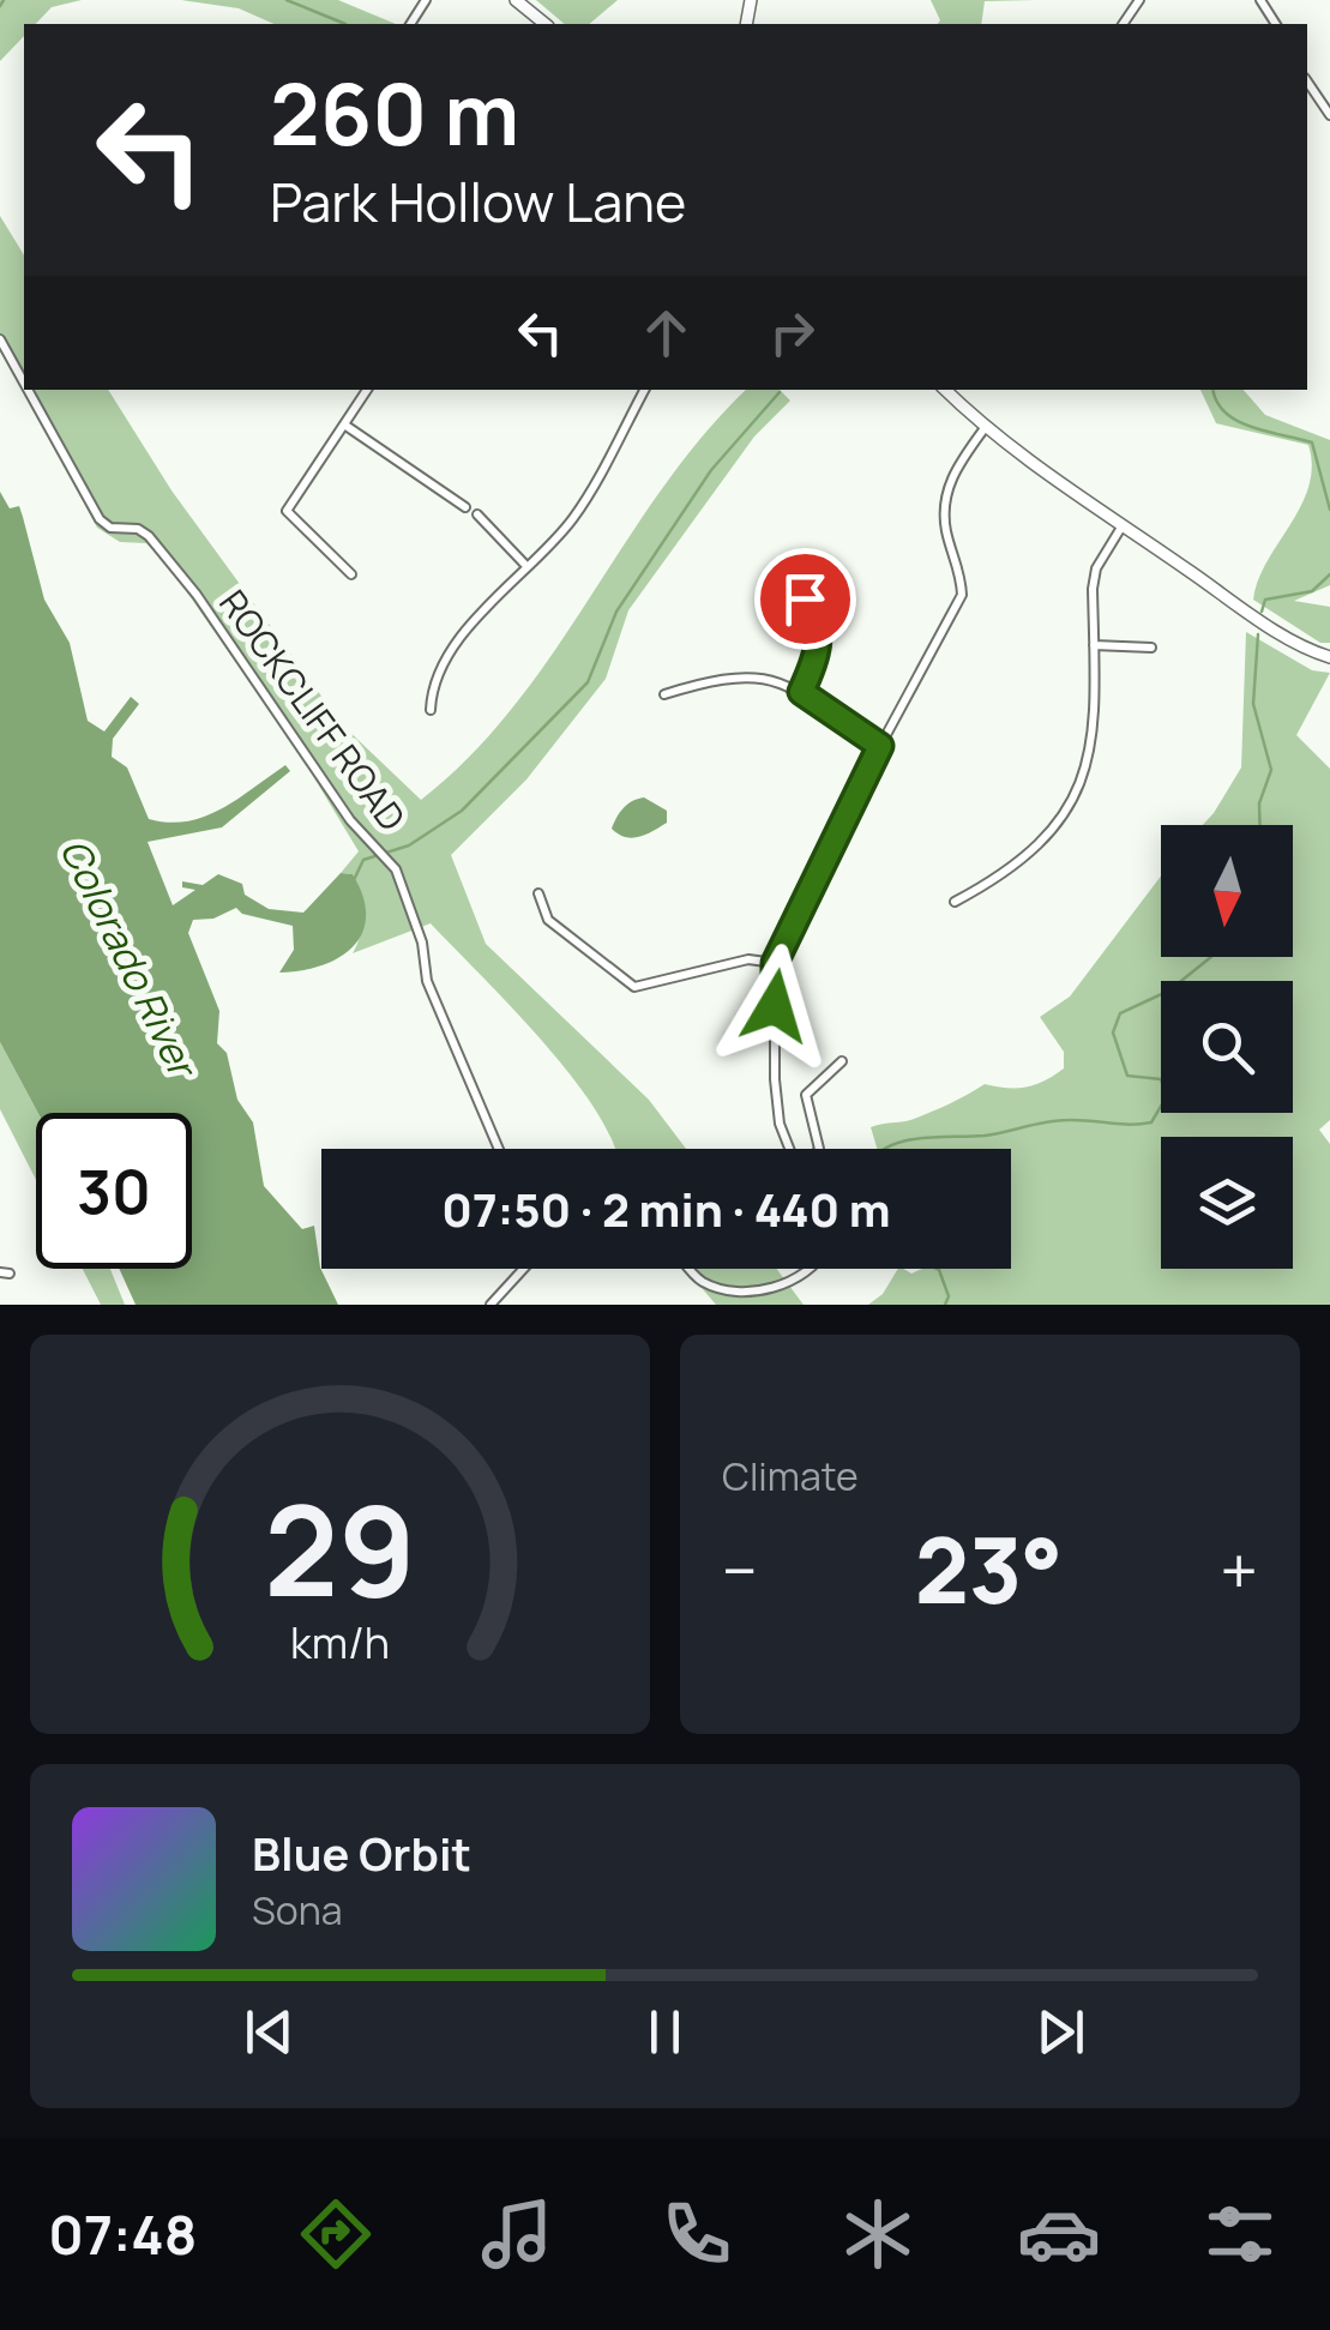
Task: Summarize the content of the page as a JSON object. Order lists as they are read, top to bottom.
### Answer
{
  "streets": {
    "street": ["ROCKCLIFF ROAD"]
  },
  "water": ["Colorado River"],
  "north": "bottom",
  "page": {
    "turn": ["260 m", "Park Hollow Lane"],
    "limit": "30",
    "trip": "07:50 · 2 min · 440 m",
    "tile": "Climate",
    "heat": ["−", "23°", "+"],
    "song": ["Blue Orbit", "Sona"],
    "tabs": "07:48",
    "gauge": ["29", "km/h"]
  }
}
